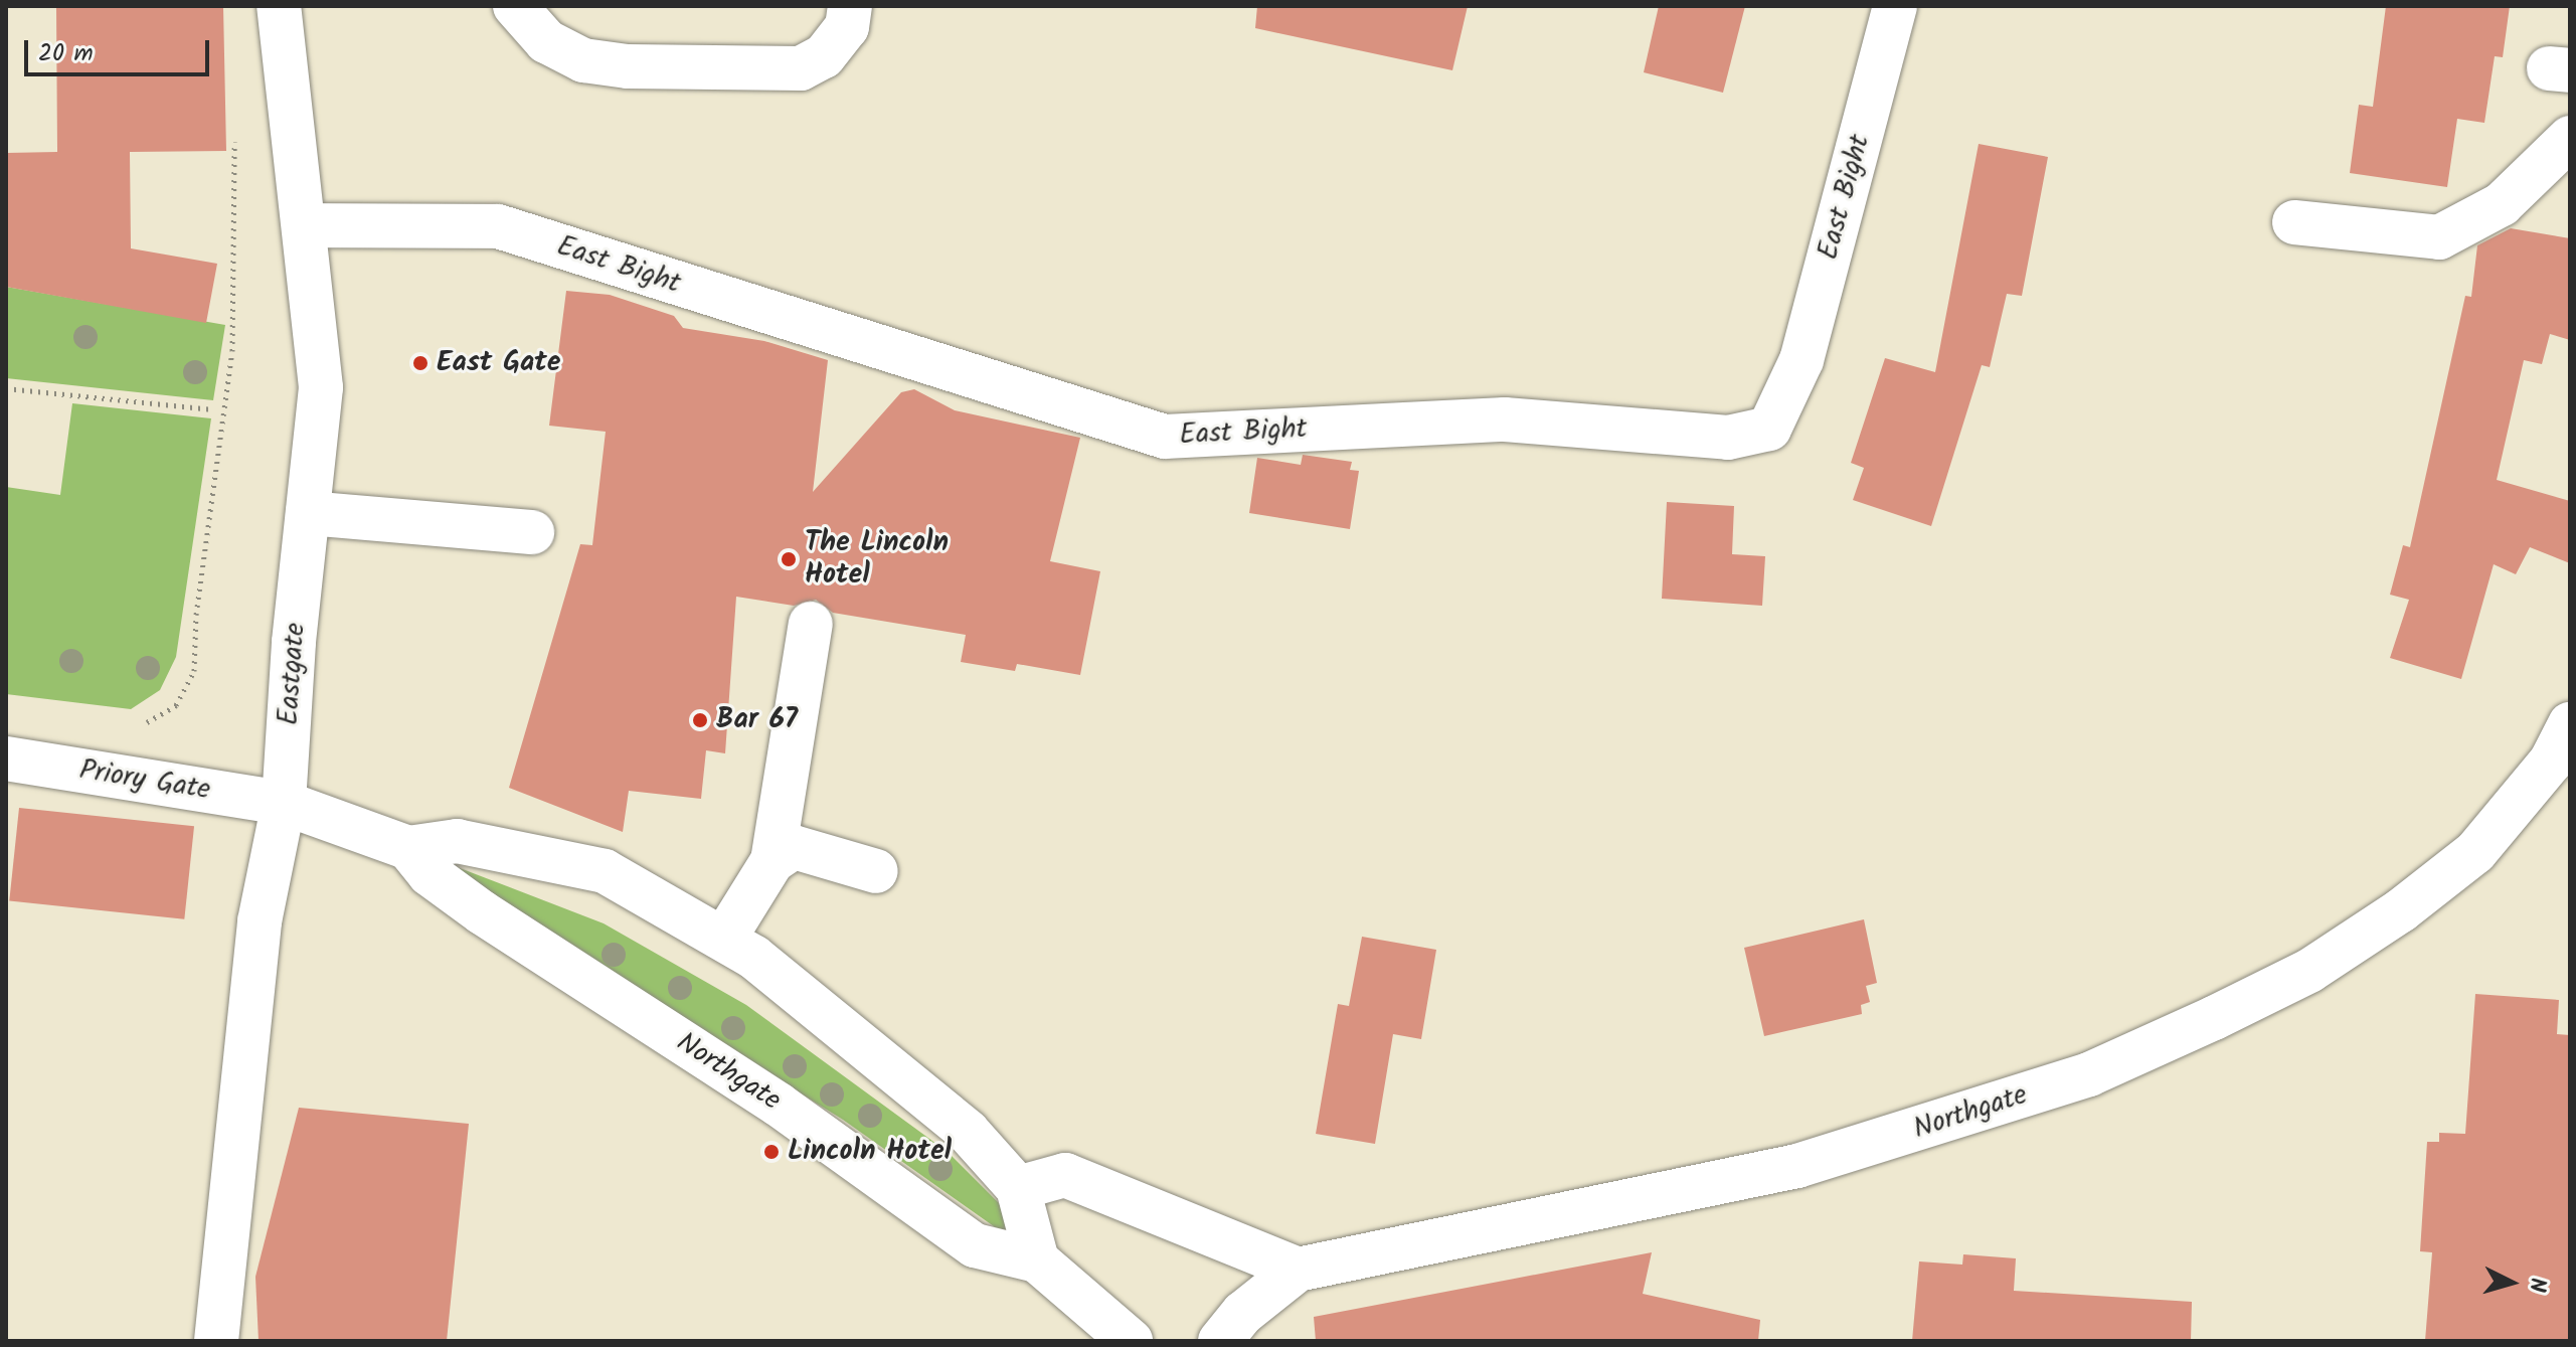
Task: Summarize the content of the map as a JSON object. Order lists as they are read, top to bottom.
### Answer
{
  "streets": {
    "street": [
      "East Bight",
      "Eastgate",
      "Priory Gate",
      "Northgate"
    ]
  },
  "crossings": [
    ["East Bight", "Eastgate"],
    ["Eastgate", "Priory Gate"],
    ["Eastgate", "Northgate"],
    ["Priory Gate", "Northgate"]
  ],
  "places": [
    "East Gate",
    "The Lincoln Hotel",
    "Bar 67",
    "Lincoln Hotel"
  ],
  "scale_bar": "20 m",
  "north": "right"
}
